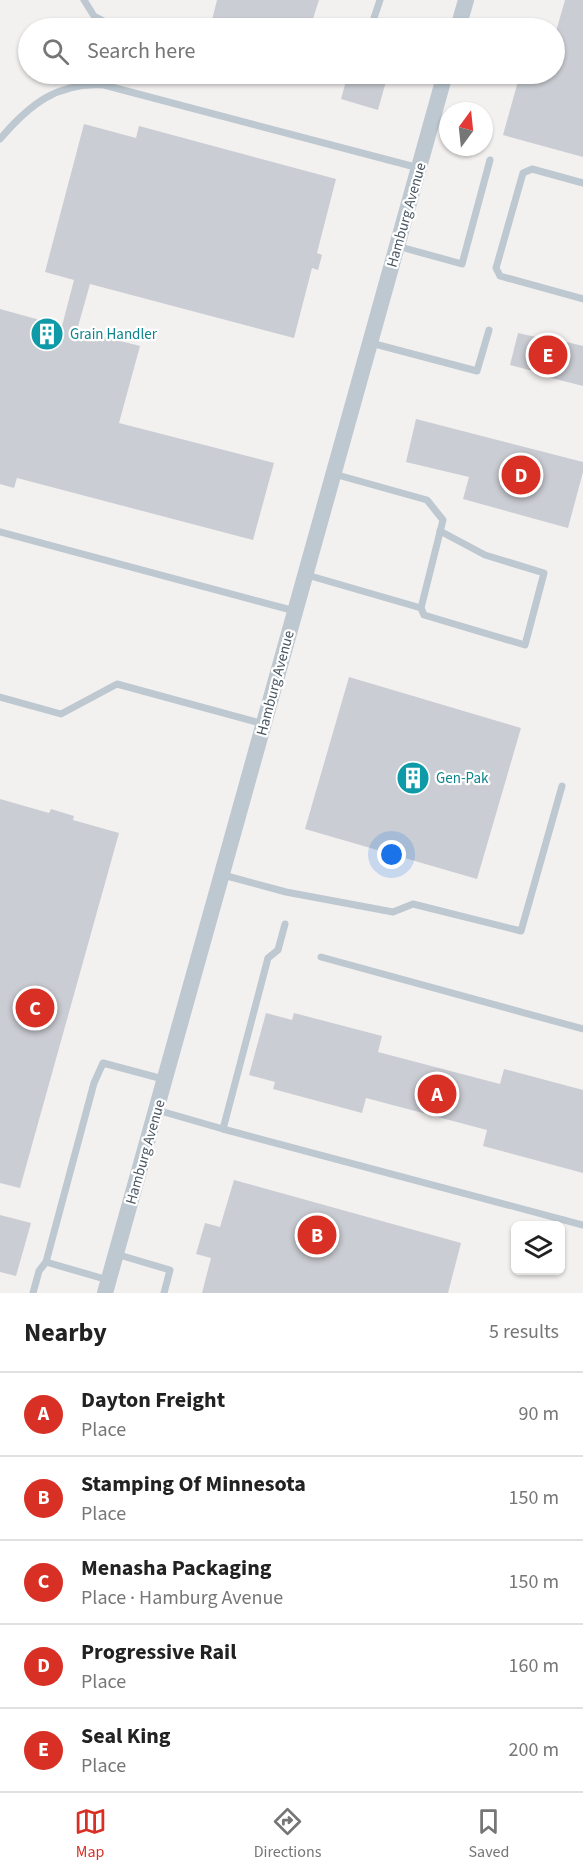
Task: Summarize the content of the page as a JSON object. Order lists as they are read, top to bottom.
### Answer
{
  "streets": {
    "street": ["Hamburg Avenue"]
  },
  "places": {
    "building": ["Grain Handler", "Gen-Pak"]
  },
  "north": "top",
  "page": {
    "search": "Search here",
    "pins": [
      "E",
      "D",
      "C",
      "A",
      "B"
    ],
    "heading": ["Nearby", "5 results"],
    "list": [
      {
        "mark": "A",
        "name": "Dayton Freight",
        "note": "Place",
        "value": "90 m"
      },
      {
        "mark": "B",
        "name": "Stamping Of Minnesota",
        "note": "Place",
        "value": "150 m"
      },
      {
        "mark": "C",
        "name": "Menasha Packaging",
        "note": "Place · Hamburg Avenue",
        "value": "150 m"
      },
      {
        "mark": "D",
        "name": "Progressive Rail",
        "note": "Place",
        "value": "160 m"
      },
      {
        "mark": "E",
        "name": "Seal King",
        "note": "Place",
        "value": "200 m"
      }
    ],
    "nav": ["Map", "Directions", "Saved"]
  }
}
